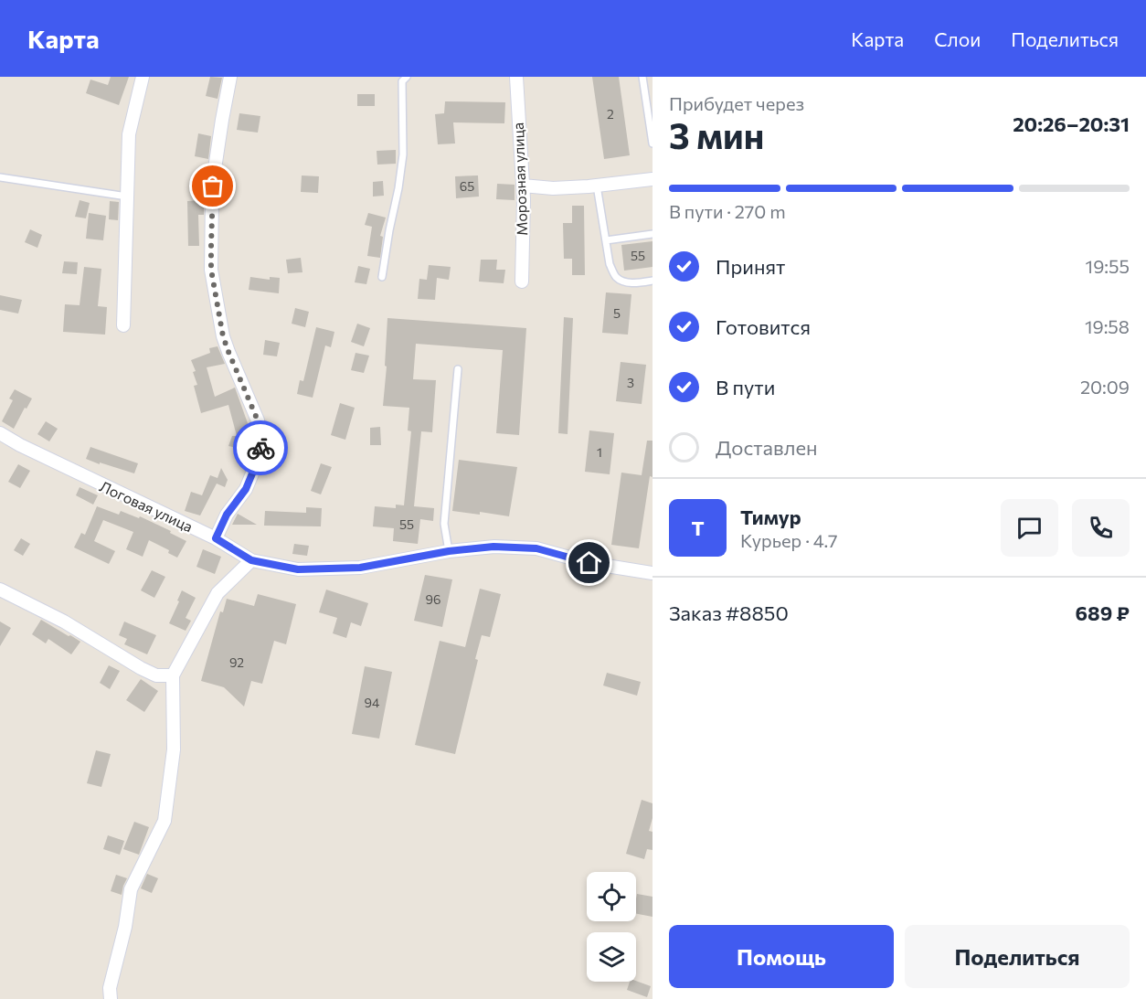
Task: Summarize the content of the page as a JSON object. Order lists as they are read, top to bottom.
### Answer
{
  "streets": {
    "street": ["Морозная улица", "Логовая улица"]
  },
  "house_numbers": [
    "2",
    "65",
    "55",
    "5",
    "3",
    "1",
    "55",
    "96",
    "92",
    "94"
  ],
  "page": {
    "header": "Карта",
    "nav": ["Карта", "Слои", "Поделиться"],
    "heading": ["3 мин", "Прибудет через", "20:26–20:31"],
    "panel": [
      "Тимур",
      "Курьер · 4.7",
      "Заказ #8850",
      "689 ₽"
    ],
    "bar": "В пути · 270 m",
    "list": [
      ["Принят", "19:55"],
      ["Готовится", "19:58"],
      ["В пути", "20:09"],
      "Доставлен"
    ],
    "round": "Т",
    "buttons": ["Помощь", "Поделиться"]
  }
}
